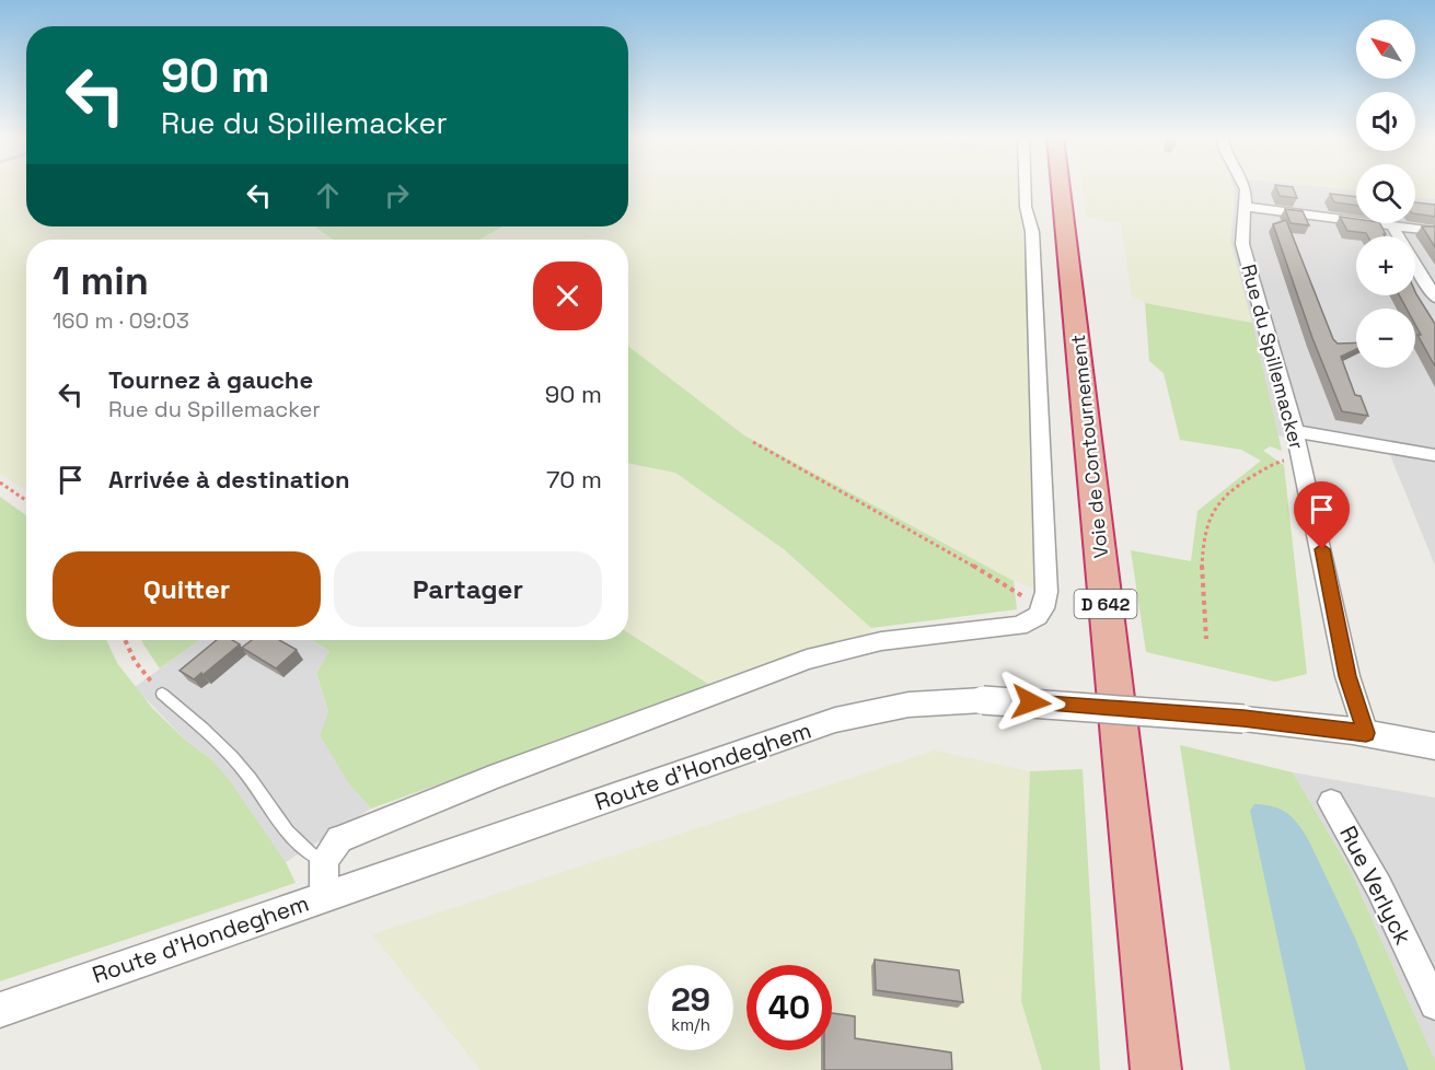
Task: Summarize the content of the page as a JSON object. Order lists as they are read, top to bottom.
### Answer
{
  "streets": {
    "highway": ["Voie de Contournement", "D 642"],
    "street": ["Rue du Spillemacker", "Route d'Hondeghem", "Rue Verlyck"]
  },
  "crossings": [
    ["Rue du Spillemacker", "Route d'Hondeghem"]
  ],
  "north": "top left",
  "page": {
    "map_buttons": ["+", "−"],
    "turn": ["90 m", "Rue du Spillemacker"],
    "heading": ["1 min", "160 m · 09:03"],
    "list": [
      {
        "name": "Tournez à gauche",
        "note": "Rue du Spillemacker",
        "value": "90 m"
      },
      {
        "name": "Arrivée à destination",
        "value": "70 m"
      }
    ],
    "buttons": ["Quitter", "Partager"],
    "speed": "29 km/h",
    "limit": "40"
  }
}
